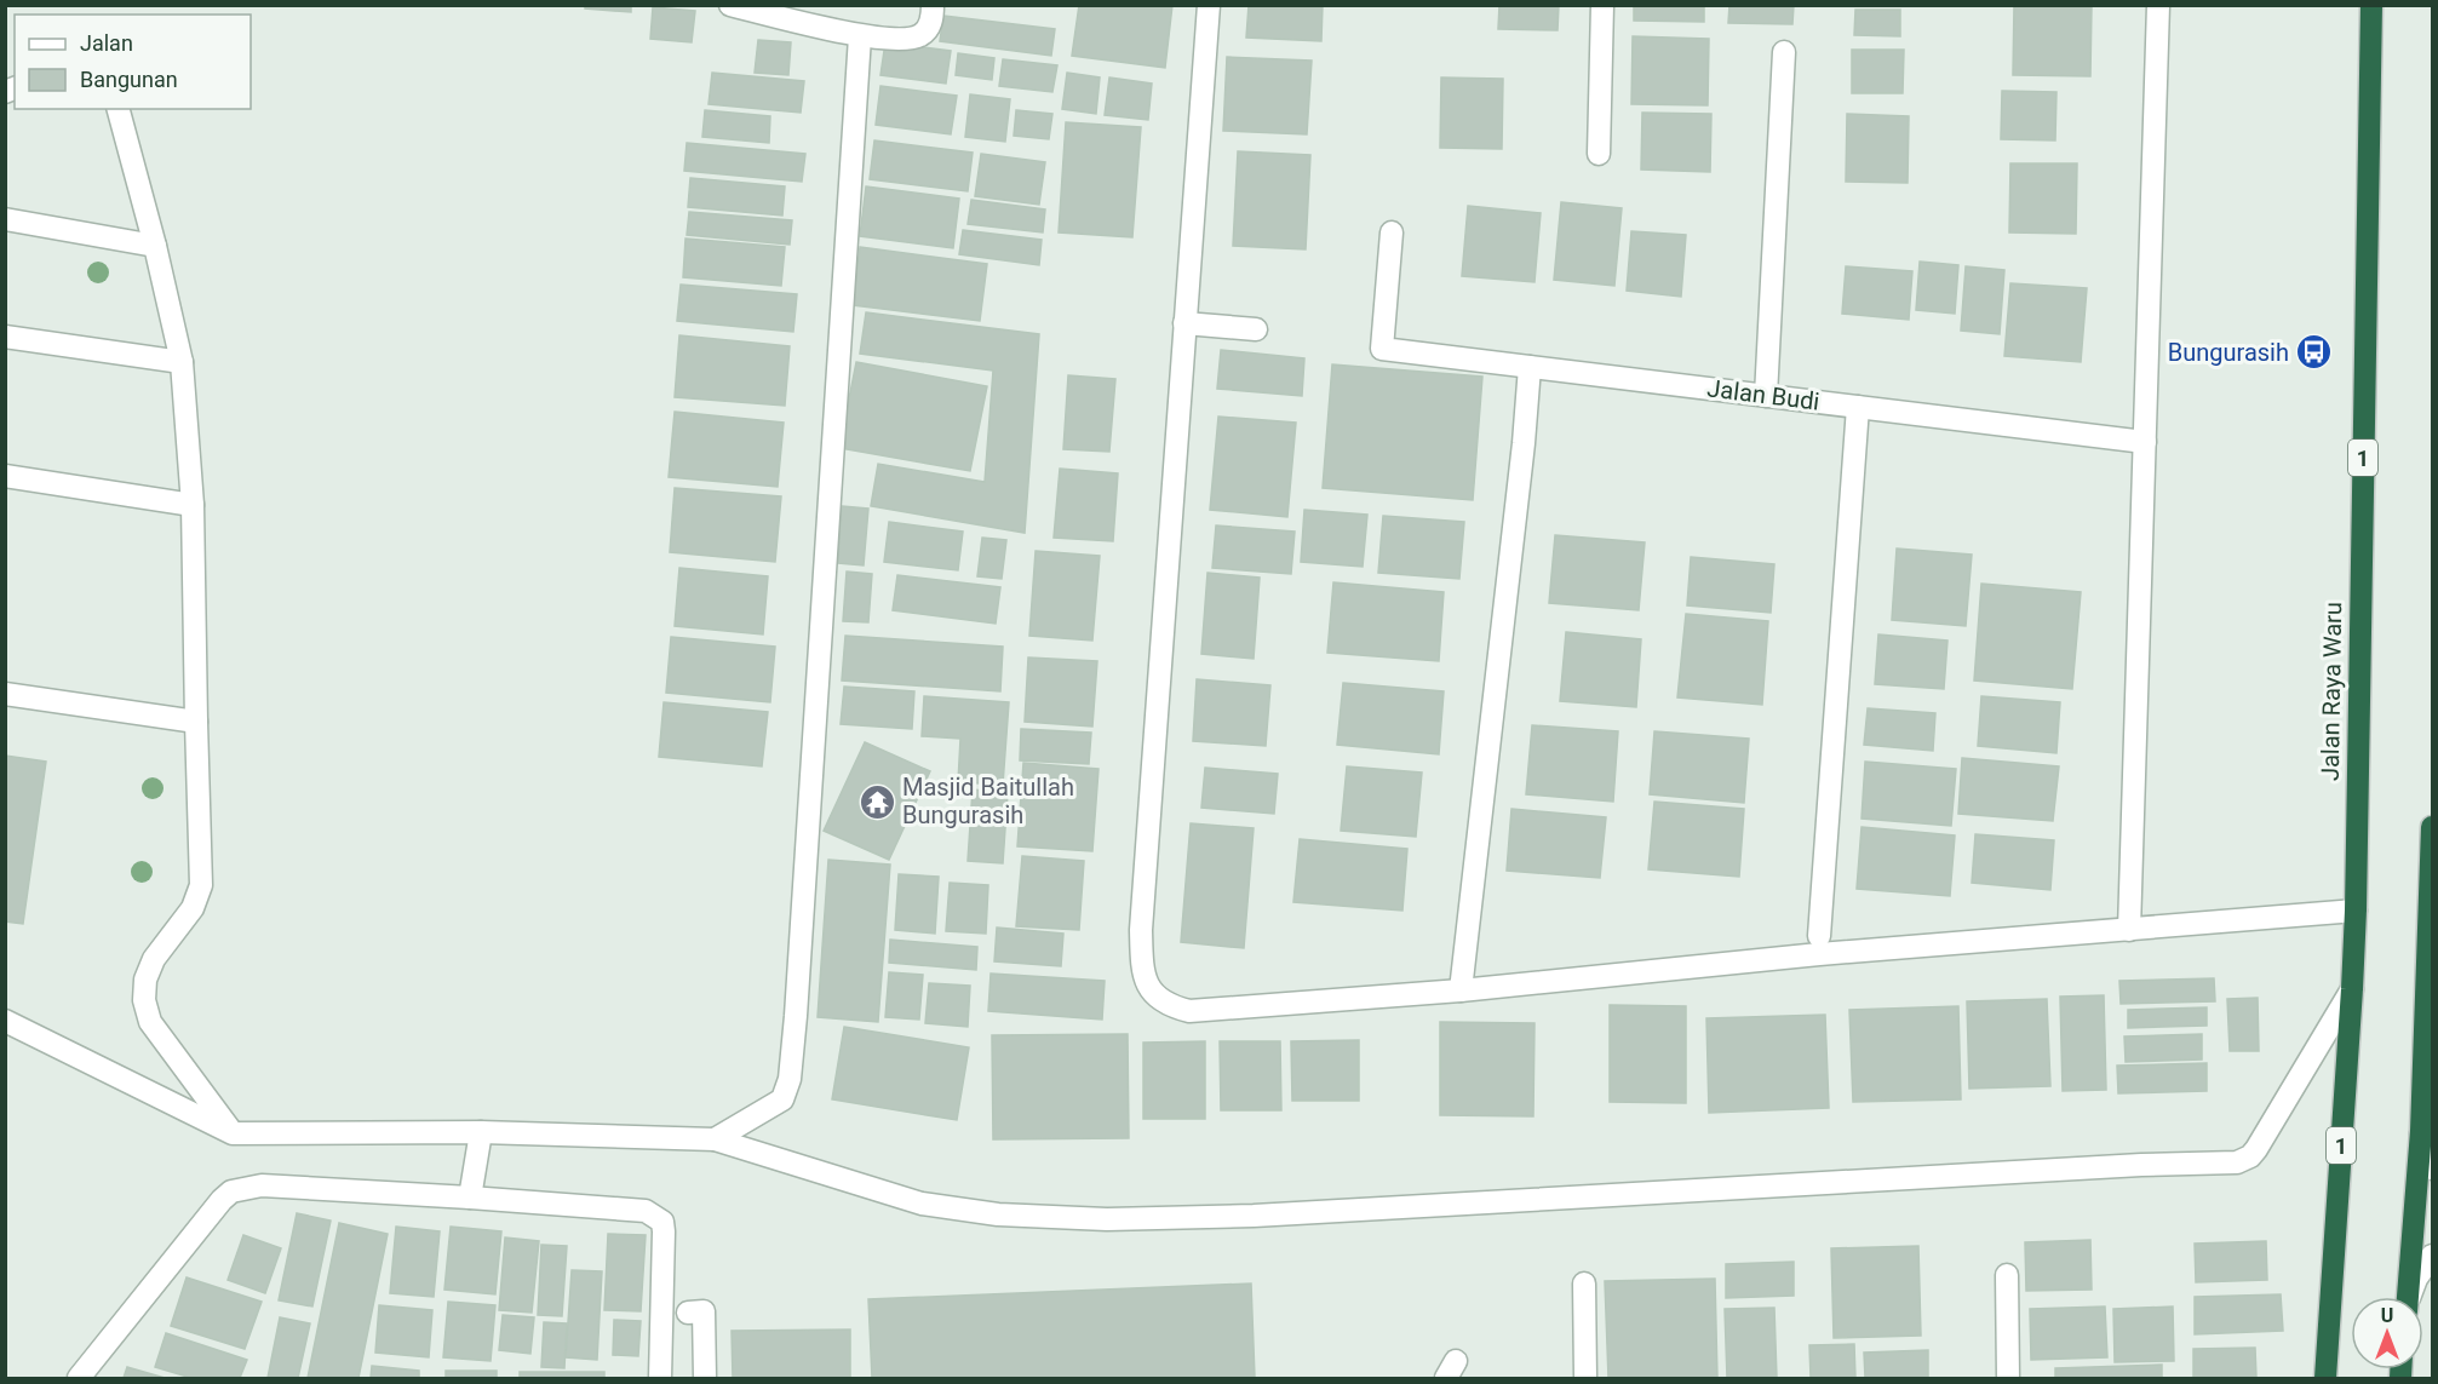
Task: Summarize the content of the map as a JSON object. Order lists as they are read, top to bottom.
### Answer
{
  "streets": {
    "highway": ["1", "Jalan Raya Waru"],
    "street": ["Jalan Budi"]
  },
  "places": {
    "bus stop": ["Bungurasih"],
    "temple": ["Masjid Baitullah Bungurasih"]
  },
  "legend": ["Jalan", "Bangunan"],
  "north": "top"
}
